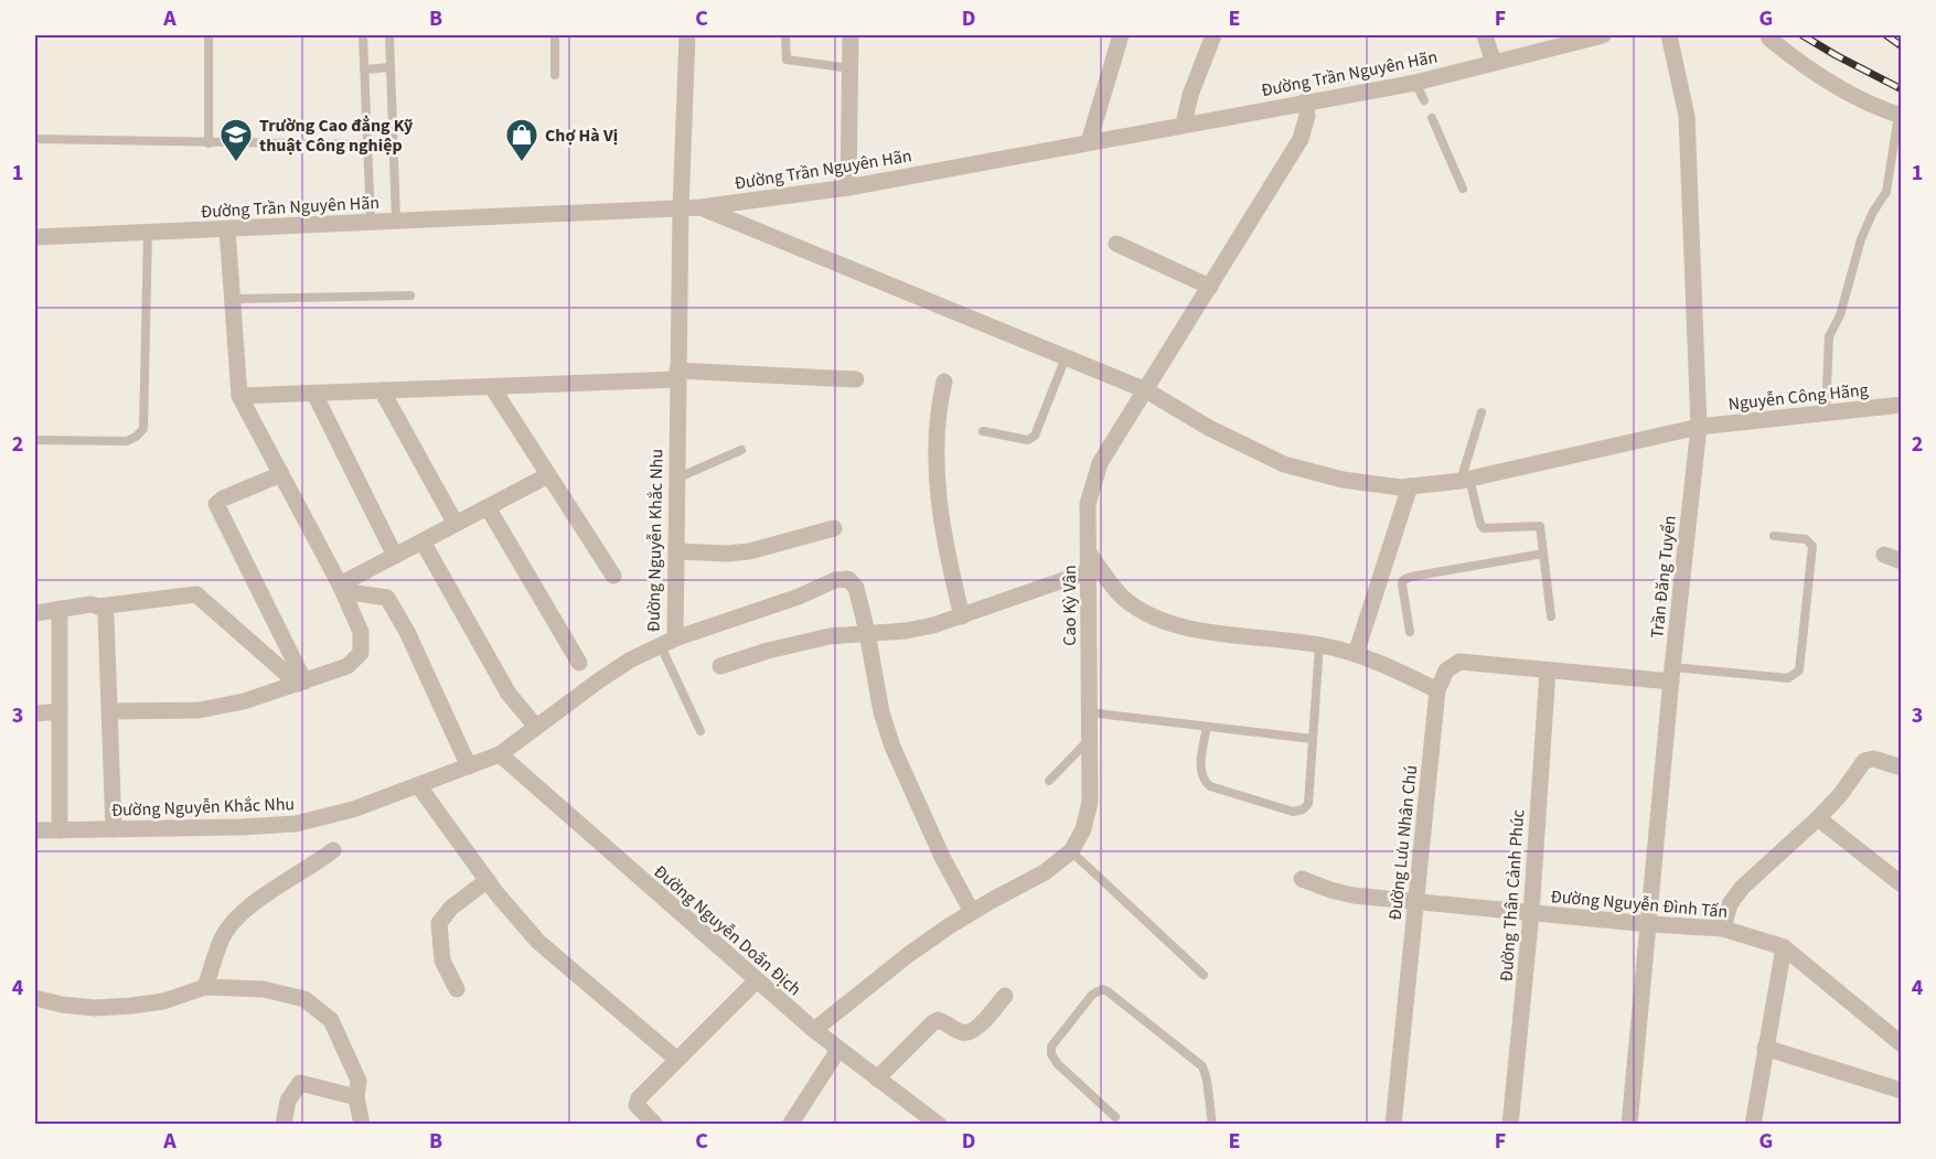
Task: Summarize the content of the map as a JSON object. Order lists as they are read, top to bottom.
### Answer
{
  "streets": {
    "street": [
      "Đường Trần Nguyên Hãn",
      "Nguyễn Công Hãng",
      "Đường Nguyễn Khắc Nhu",
      "Trần Đăng Tuyển",
      "Cao Kỳ Vân",
      "Đường Lưu Nhân Chú",
      "Đường Thân Cảnh Phúc",
      "Đường Nguyễn Đình Tấn",
      "Đường Nguyễn Doãn Địch"
    ]
  },
  "crossings": [
    ["Đường Trần Nguyên Hãn", "Nguyễn Công Hãng"],
    ["Đường Trần Nguyên Hãn", "Đường Nguyễn Khắc Nhu"],
    ["Đường Trần Nguyên Hãn", "Cao Kỳ Vân"],
    ["Nguyễn Công Hãng", "Trần Đăng Tuyển"],
    ["Nguyễn Công Hãng", "Cao Kỳ Vân"],
    ["Đường Nguyễn Khắc Nhu", "Đường Nguyễn Doãn Địch"],
    ["Trần Đăng Tuyển", "Đường Lưu Nhân Chú"],
    ["Trần Đăng Tuyển", "Đường Nguyễn Đình Tấn"],
    ["Cao Kỳ Vân", "Đường Nguyễn Doãn Địch"],
    ["Đường Lưu Nhân Chú", "Đường Thân Cảnh Phúc"],
    ["Đường Lưu Nhân Chú", "Đường Nguyễn Đình Tấn"],
    ["Đường Thân Cảnh Phúc", "Đường Nguyễn Đình Tấn"]
  ],
  "places": {
    "school or university": ["Trường Cao đẳng Kỹ thuật Công nghiệp"],
    "shop": ["Chợ Hà Vị"]
  },
  "grid": {
    "columns": [
      "A",
      "B",
      "C",
      "D",
      "E",
      "F",
      "G"
    ],
    "rows": [
      "1",
      "2",
      "3",
      "4"
    ]
  }
}
